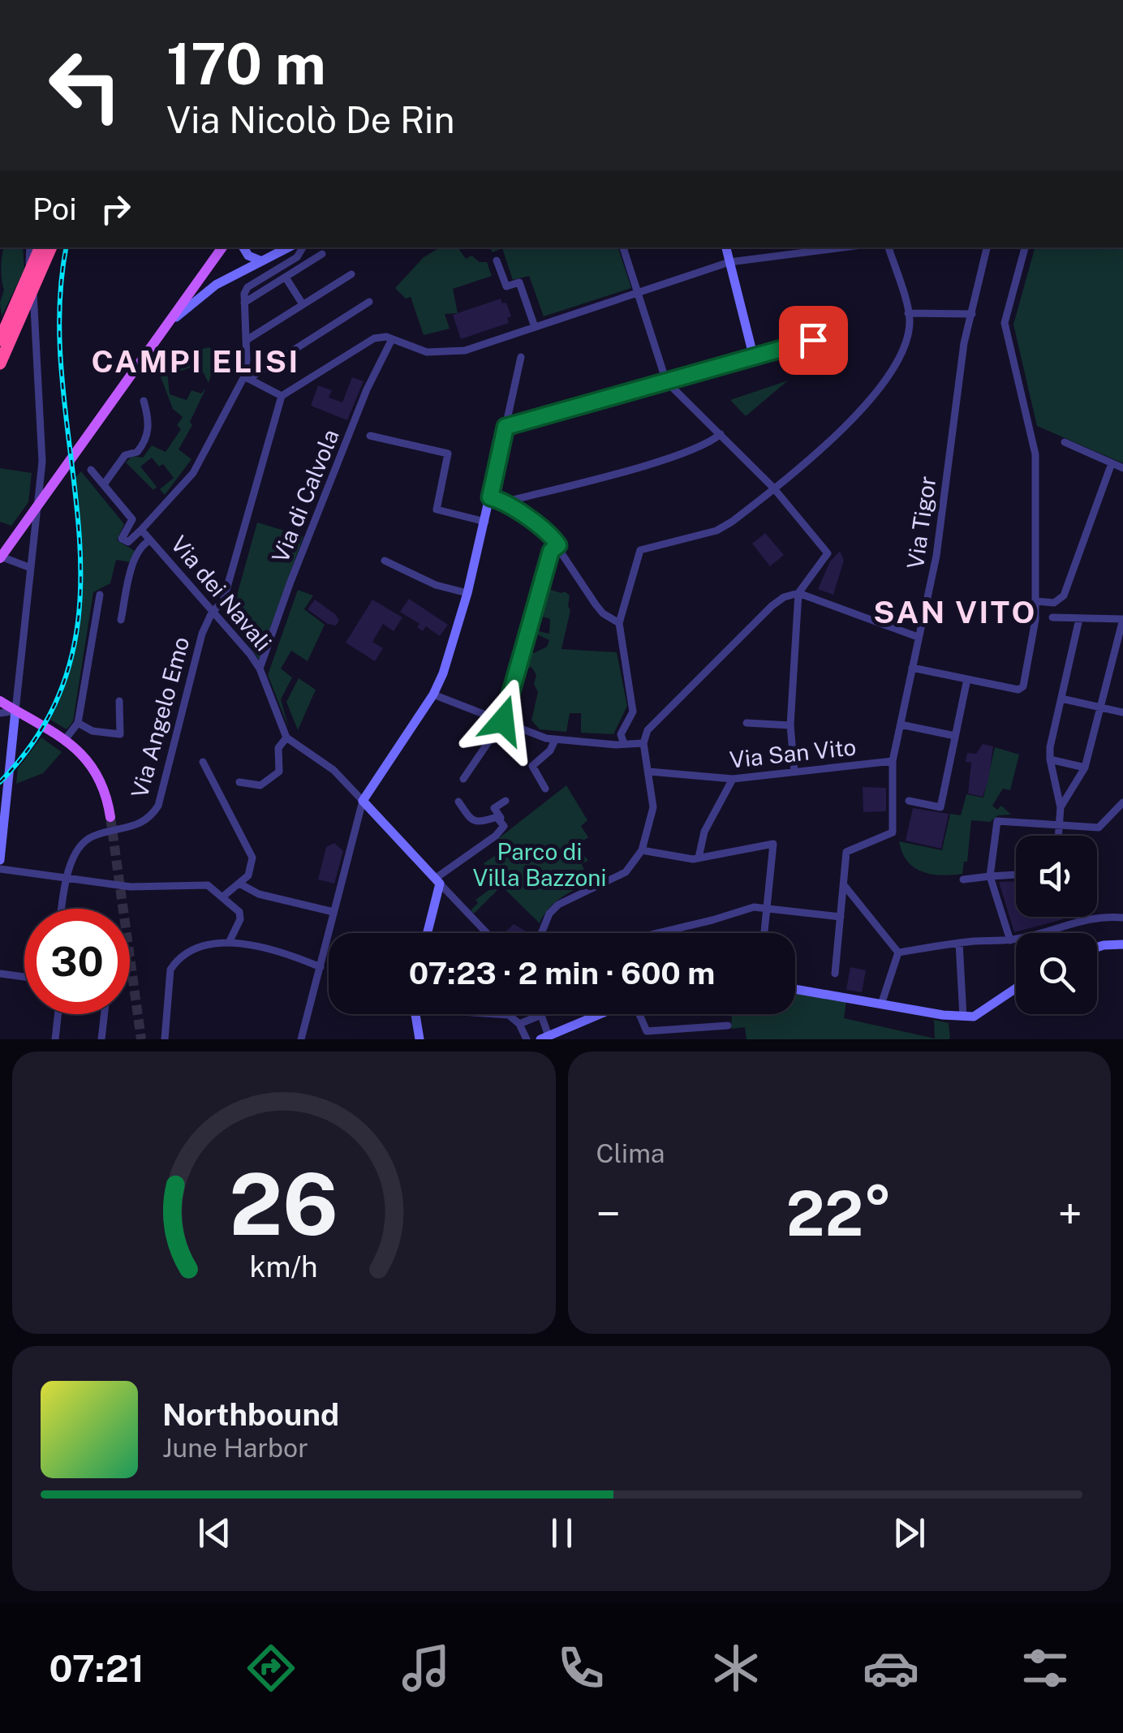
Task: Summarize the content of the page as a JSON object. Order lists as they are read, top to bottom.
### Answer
{
  "streets": {
    "street": [
      "Via di Calvola",
      "Via Tigor",
      "Via dei Navali",
      "Via Angelo Emo",
      "Via San Vito"
    ]
  },
  "crossings": [
    ["Via di Calvola", "Via dei Navali"],
    ["Via Tigor", "Via San Vito"],
    ["Via dei Navali", "Via Angelo Emo"]
  ],
  "districts": ["CAMPI ELISI", "SAN VITO"],
  "parks": ["Parco di Villa Bazzoni"],
  "page": {
    "turn": ["170 m", "Via Nicolò De Rin"],
    "then": "Poi",
    "limit": "30",
    "trip": "07:23 · 2 min · 600 m",
    "tile": "Clima",
    "heat": ["−", "22°", "+"],
    "song": ["Northbound", "June Harbor"],
    "tabs": "07:21",
    "gauge": ["26", "km/h"]
  }
}
